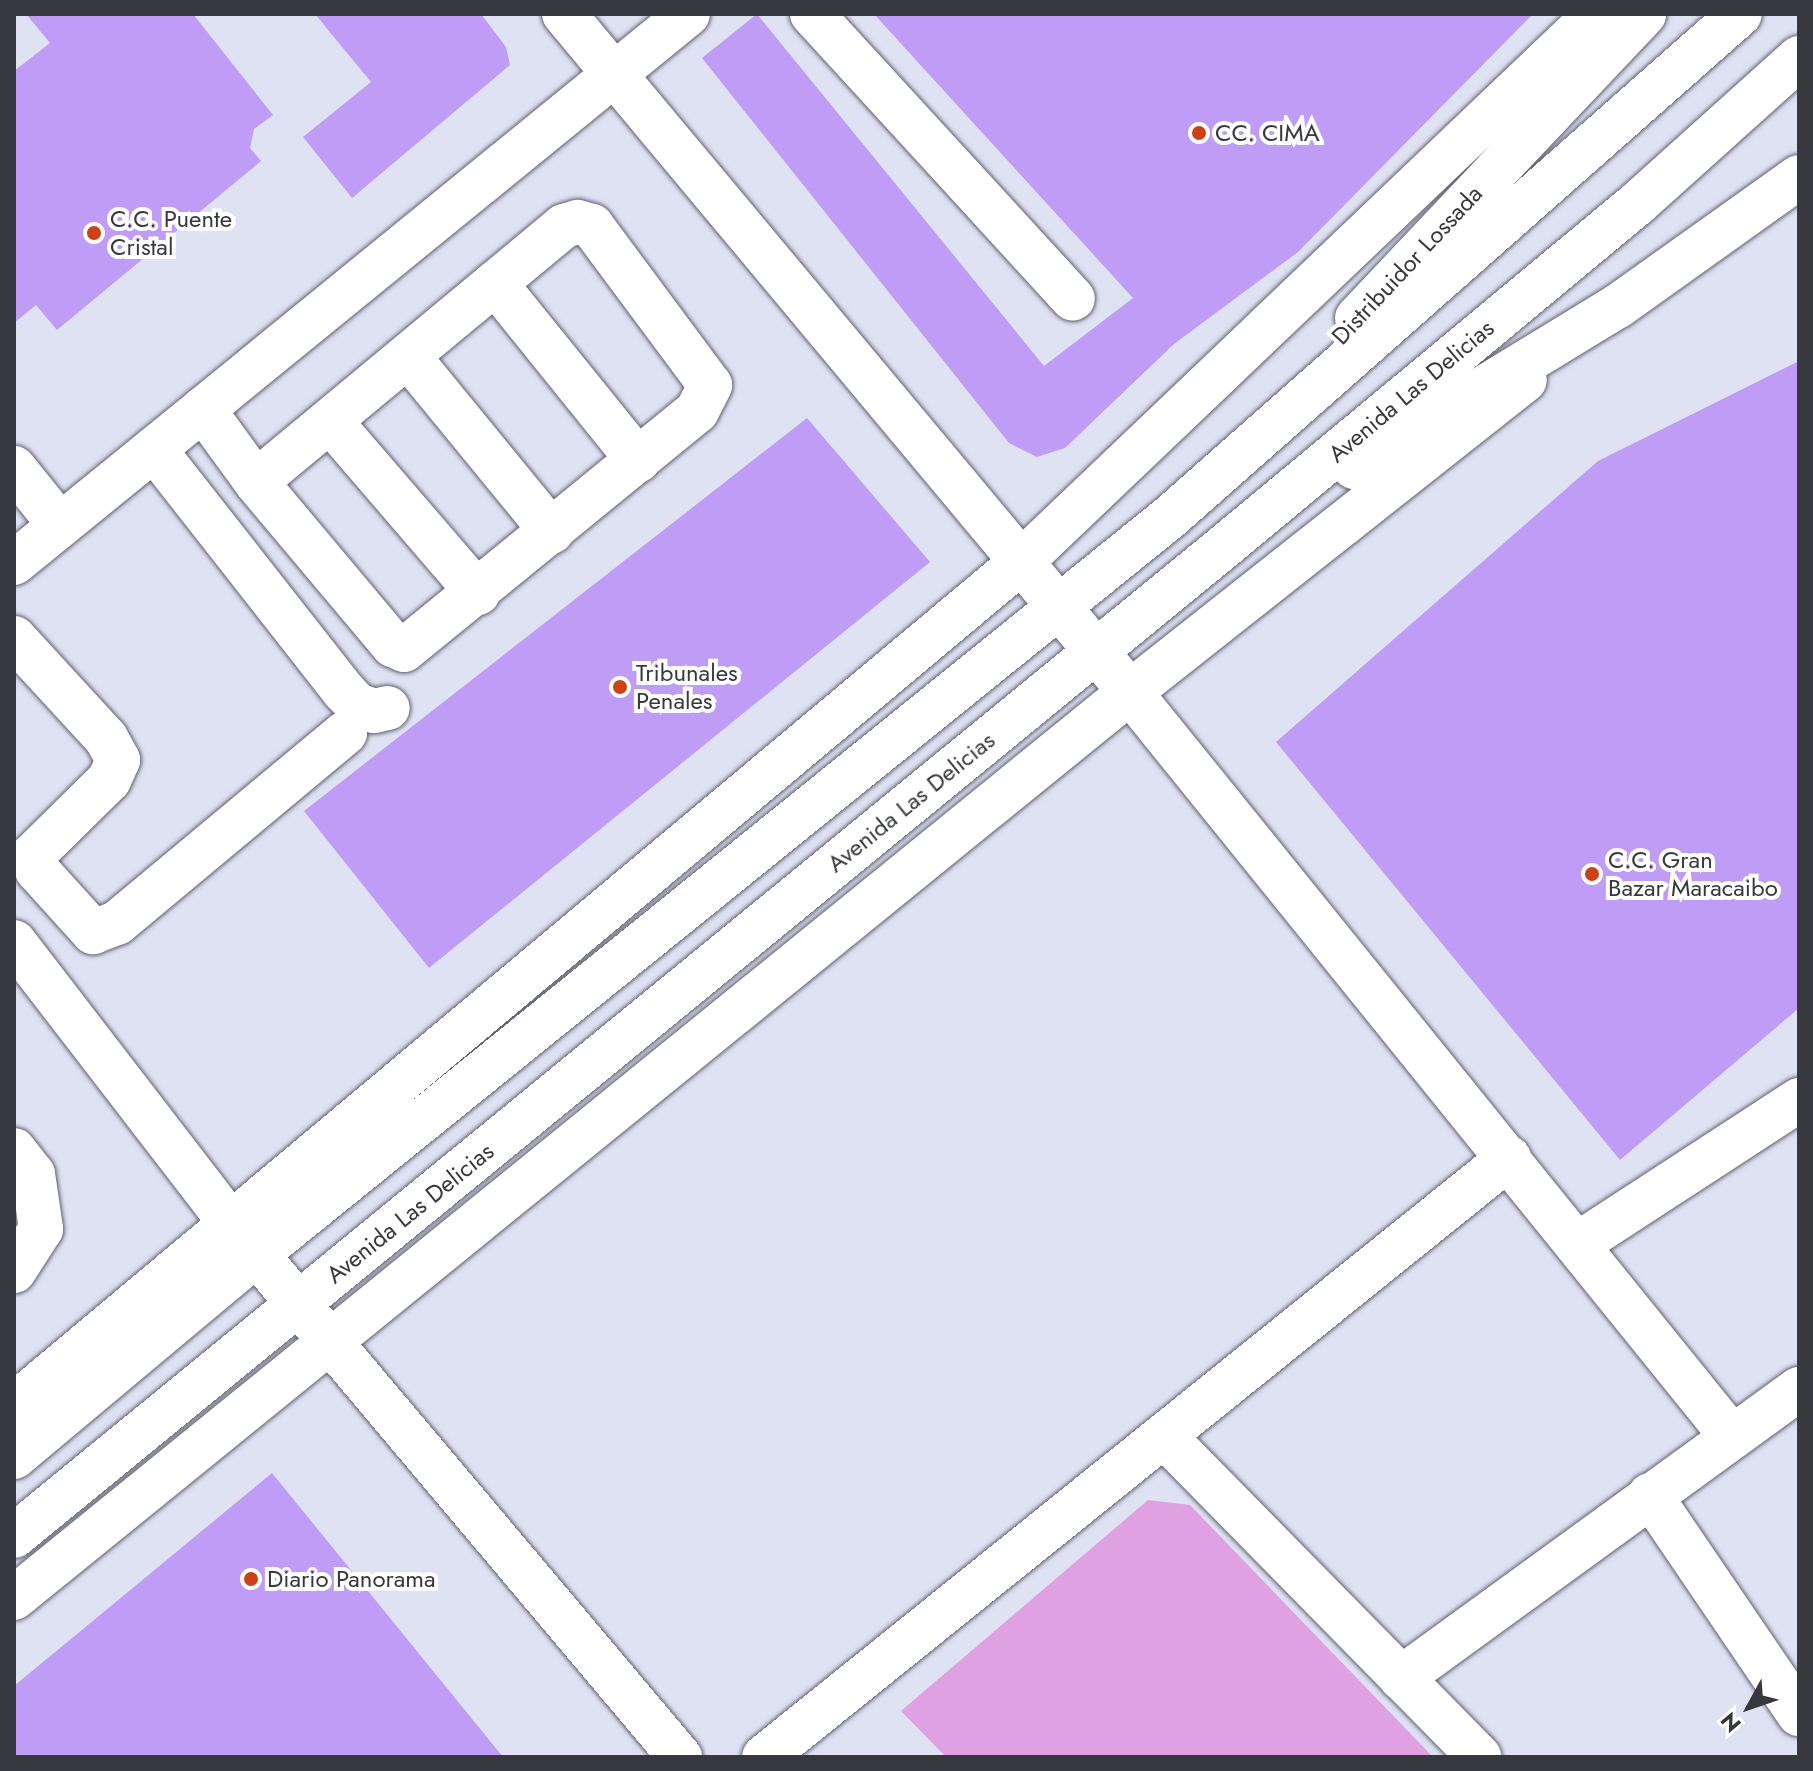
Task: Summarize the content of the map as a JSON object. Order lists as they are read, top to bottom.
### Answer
{
  "streets": {
    "street": ["Distribuidor Lossada", "Avenida Las Delicias"]
  },
  "places": [
    "CC. CIMA",
    "C.C. Puente Cristal",
    "Tribunales Penales",
    "C.C. Gran Bazar Maracaibo",
    "Diario Panorama"
  ],
  "north": "bottom left"
}
